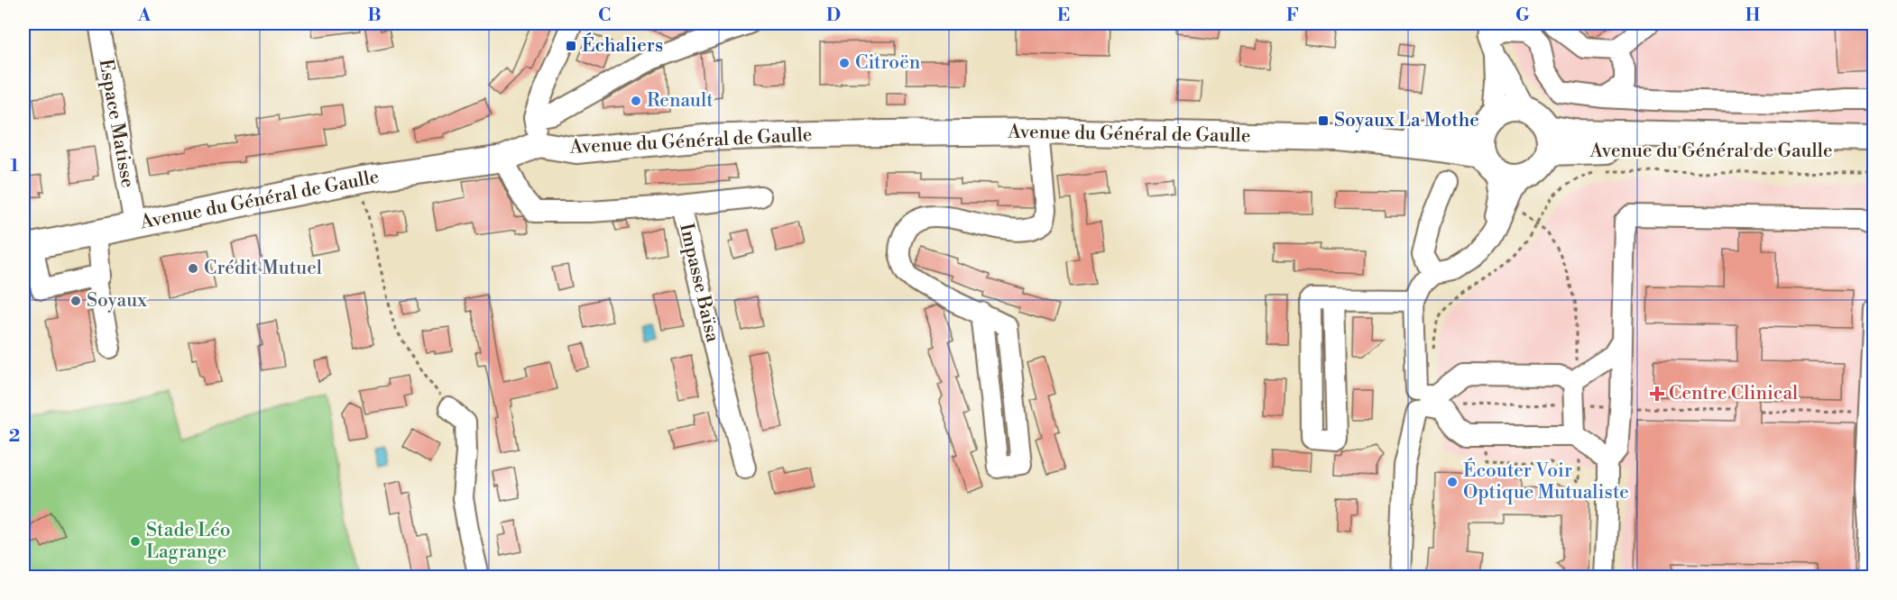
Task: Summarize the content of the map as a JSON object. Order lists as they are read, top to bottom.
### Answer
{
  "streets": {
    "main road": ["Avenue du Général de Gaulle"],
    "street": ["Espace Matisse", "Impasse Baïsa"]
  },
  "crossings": [
    ["Espace Matisse", "Avenue du Général de Gaulle"],
    ["Avenue du Général de Gaulle", "Impasse Baïsa"]
  ],
  "places": {
    "transit": ["Échaliers", "Soyaux La Mothe"],
    "other": [
      "Citroën",
      "Renault",
      "Crédit Mutuel",
      "Soyaux",
      "Écouter Voir Optique Mutualiste",
      "Stade Léo Lagrange"
    ],
    "health": ["Centre Clinical"]
  },
  "grid": {
    "columns": [
      "A",
      "B",
      "C",
      "D",
      "E",
      "F",
      "G",
      "H"
    ],
    "rows": ["1", "2"]
  }
}
